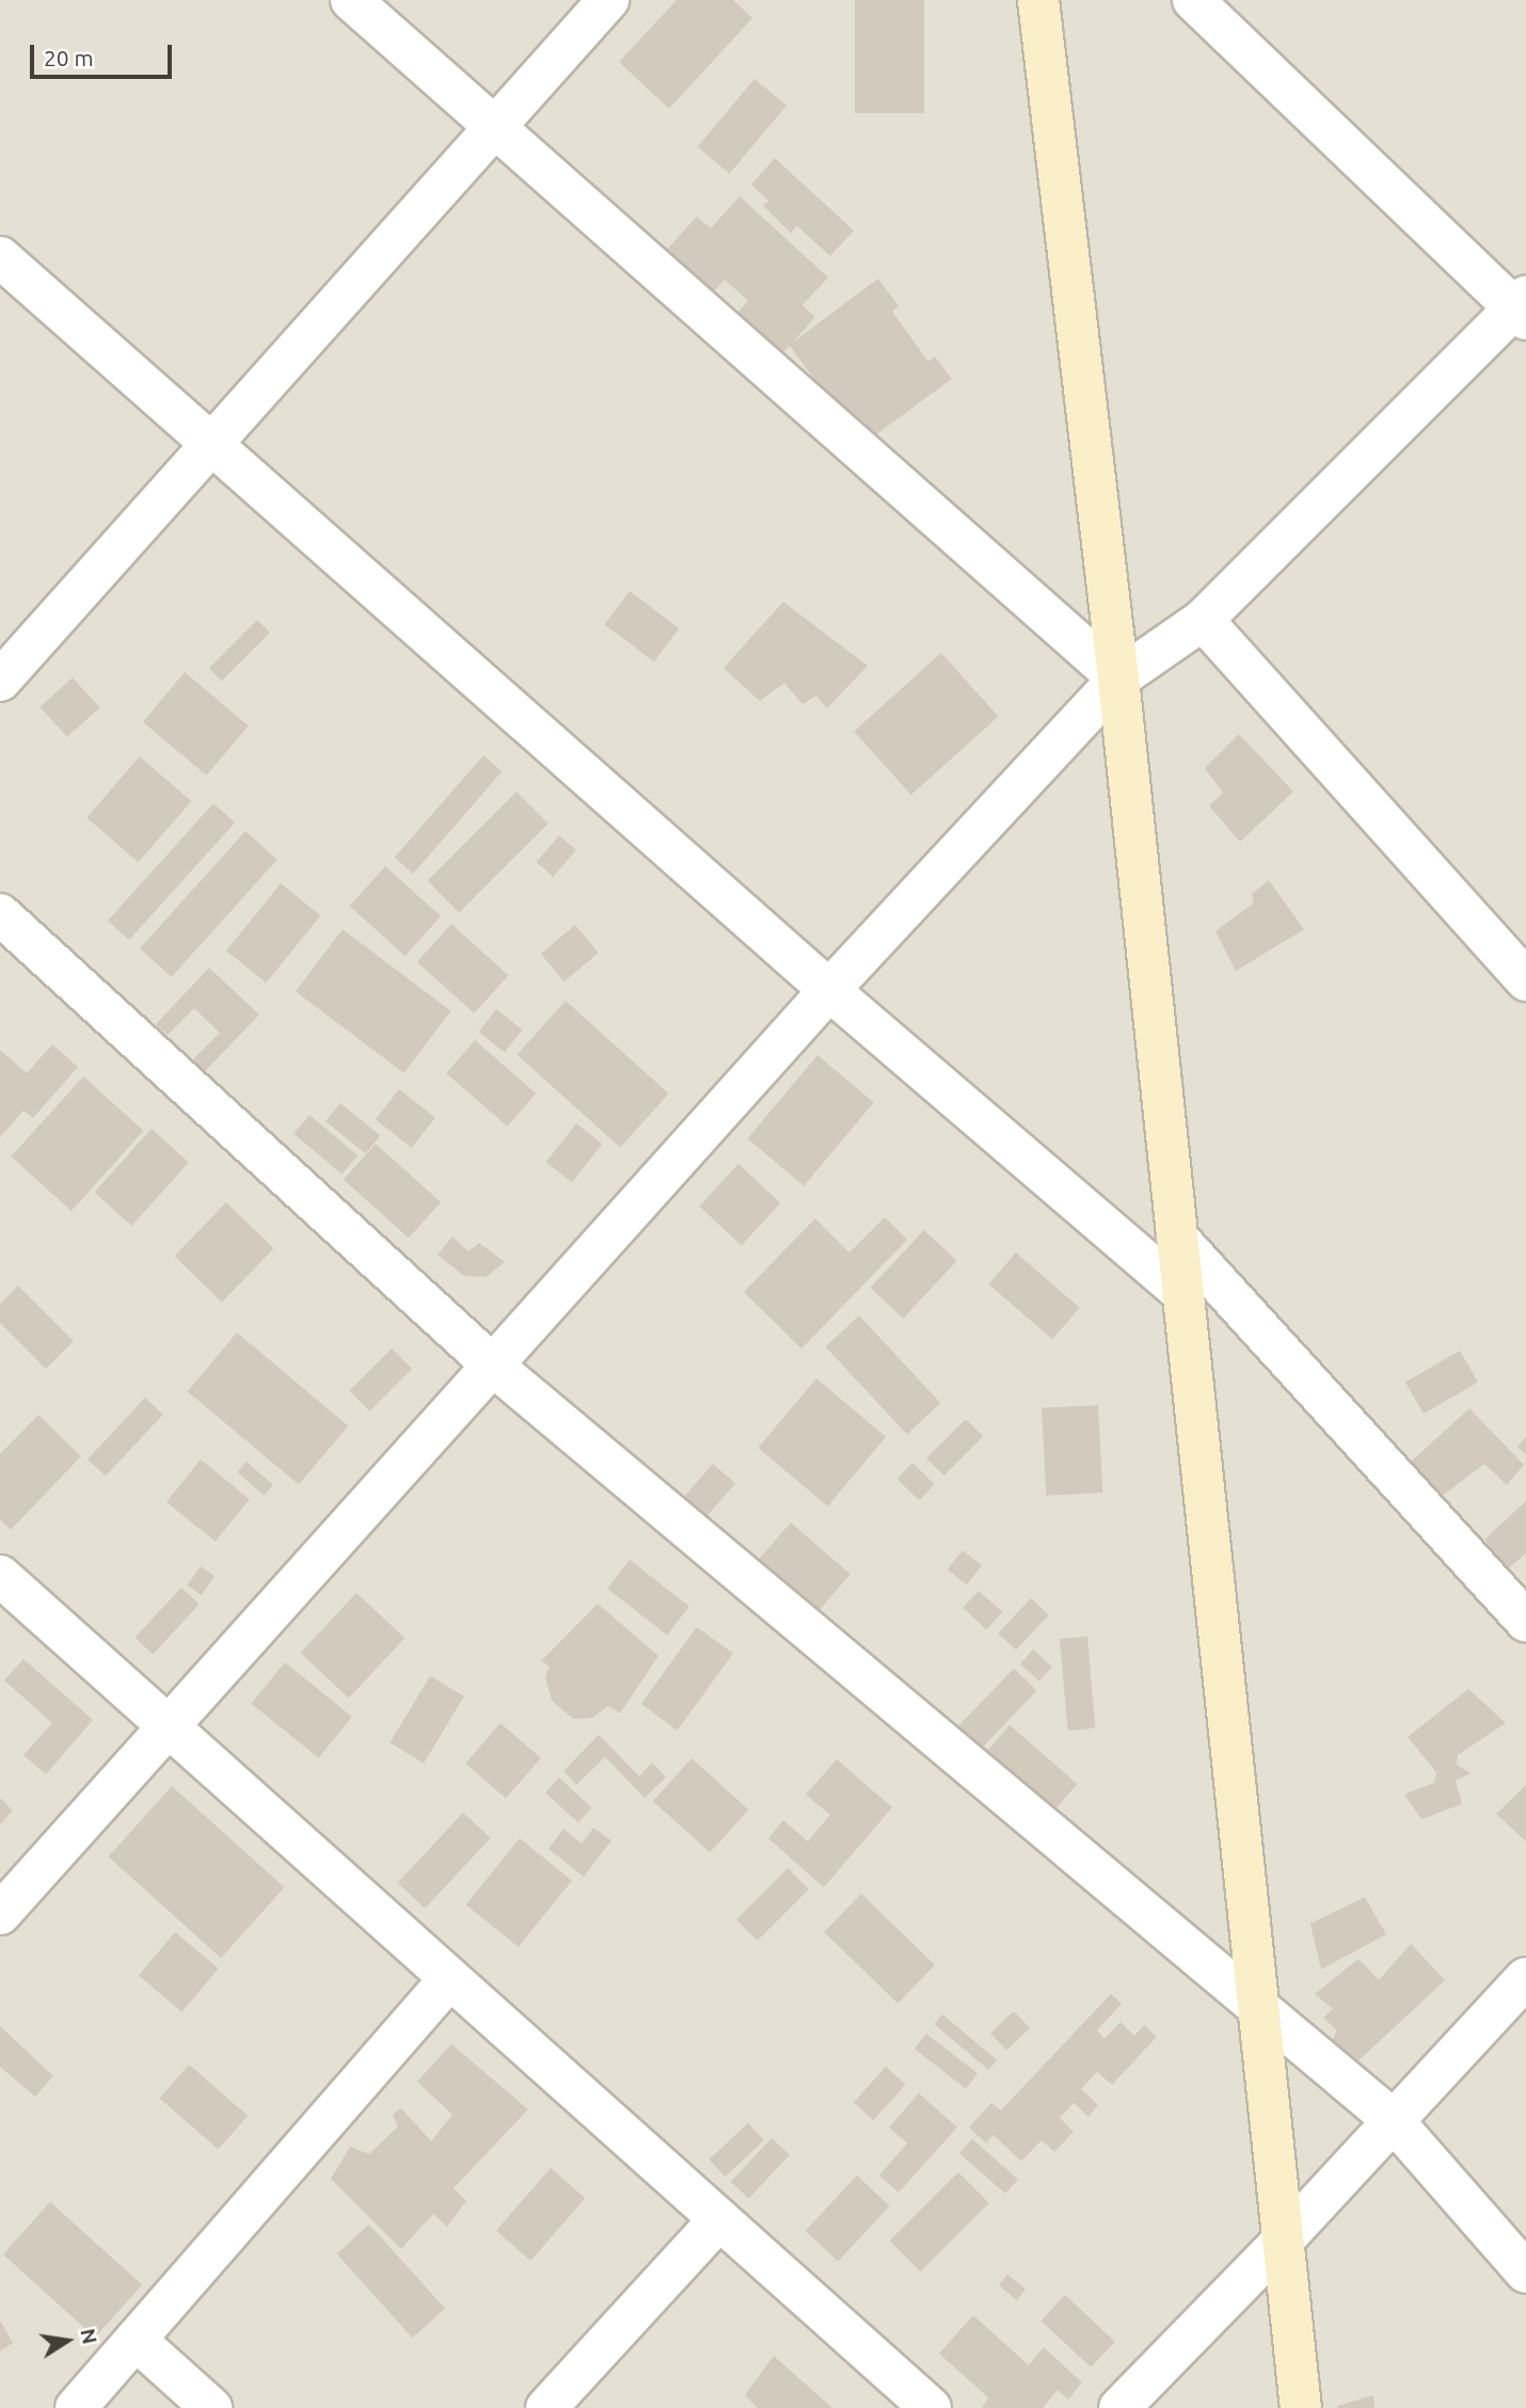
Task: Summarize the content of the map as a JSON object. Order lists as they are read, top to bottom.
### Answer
{
  "scale_bar": "20 m",
  "north": "right"
}
